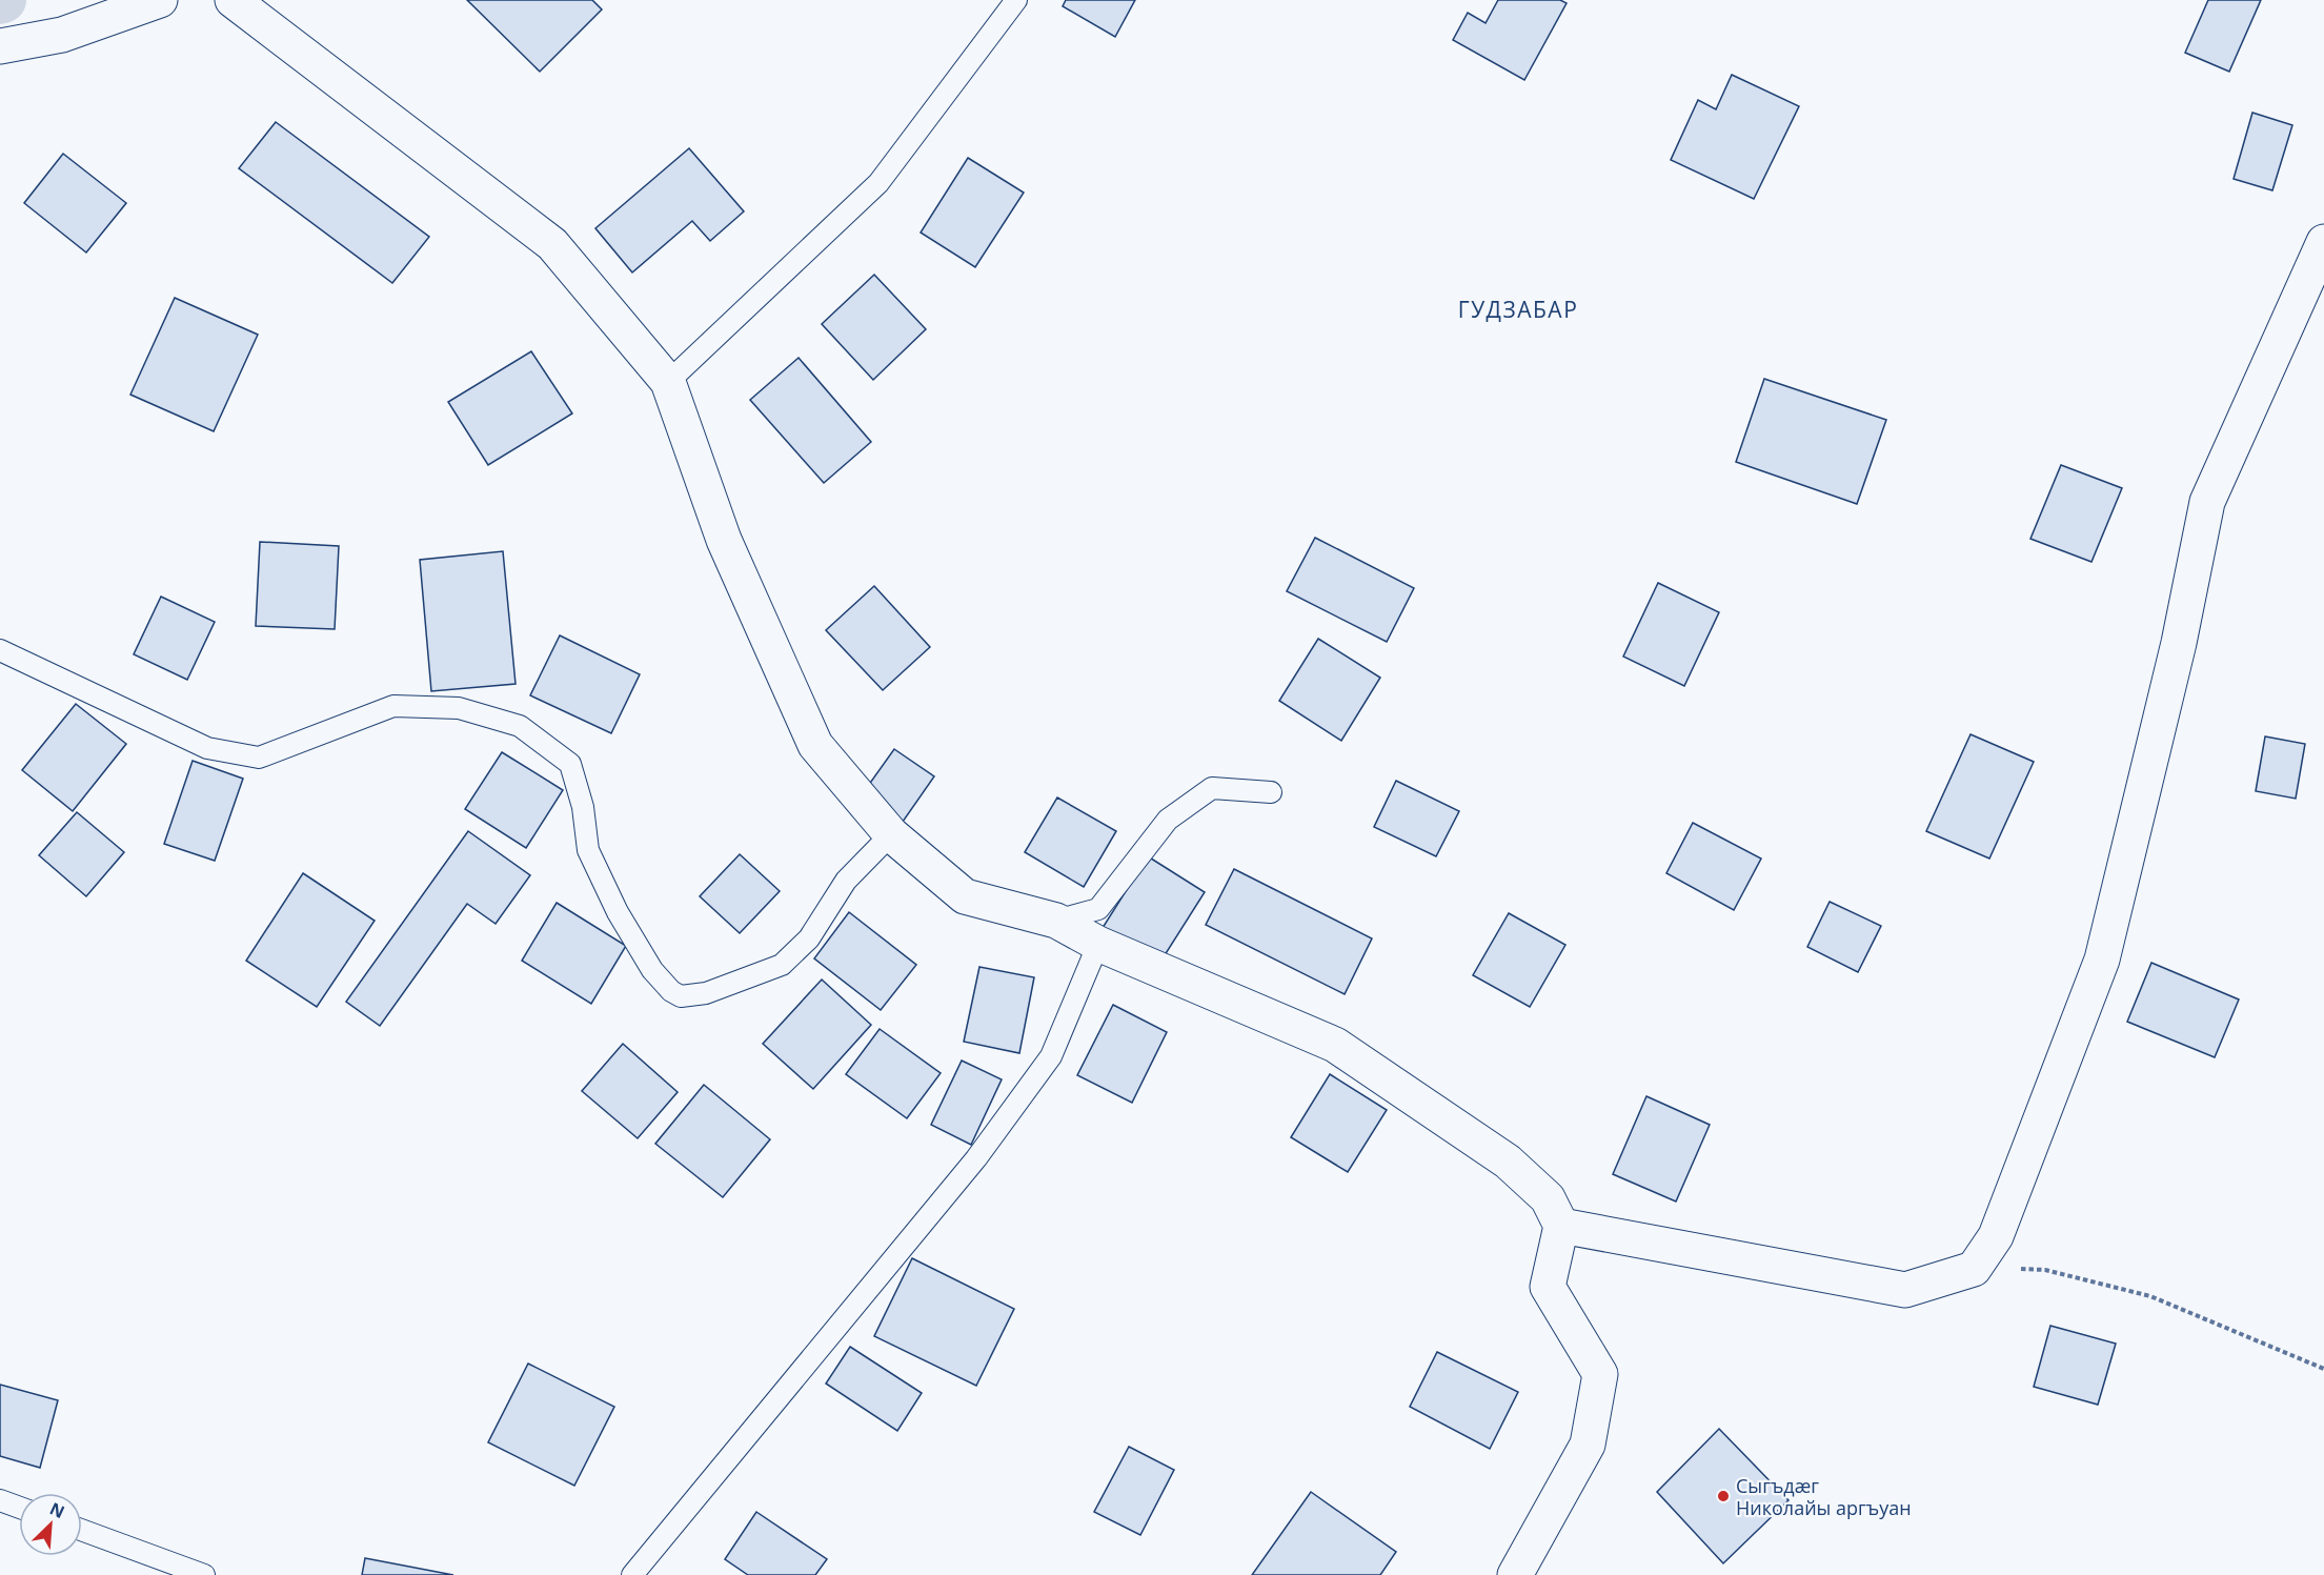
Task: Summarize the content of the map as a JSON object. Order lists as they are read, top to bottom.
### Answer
{
  "districts": ["ГУДЗАБАР"],
  "places": ["Сыгъдæг Николайы аргъуан"],
  "north": "top right"
}
